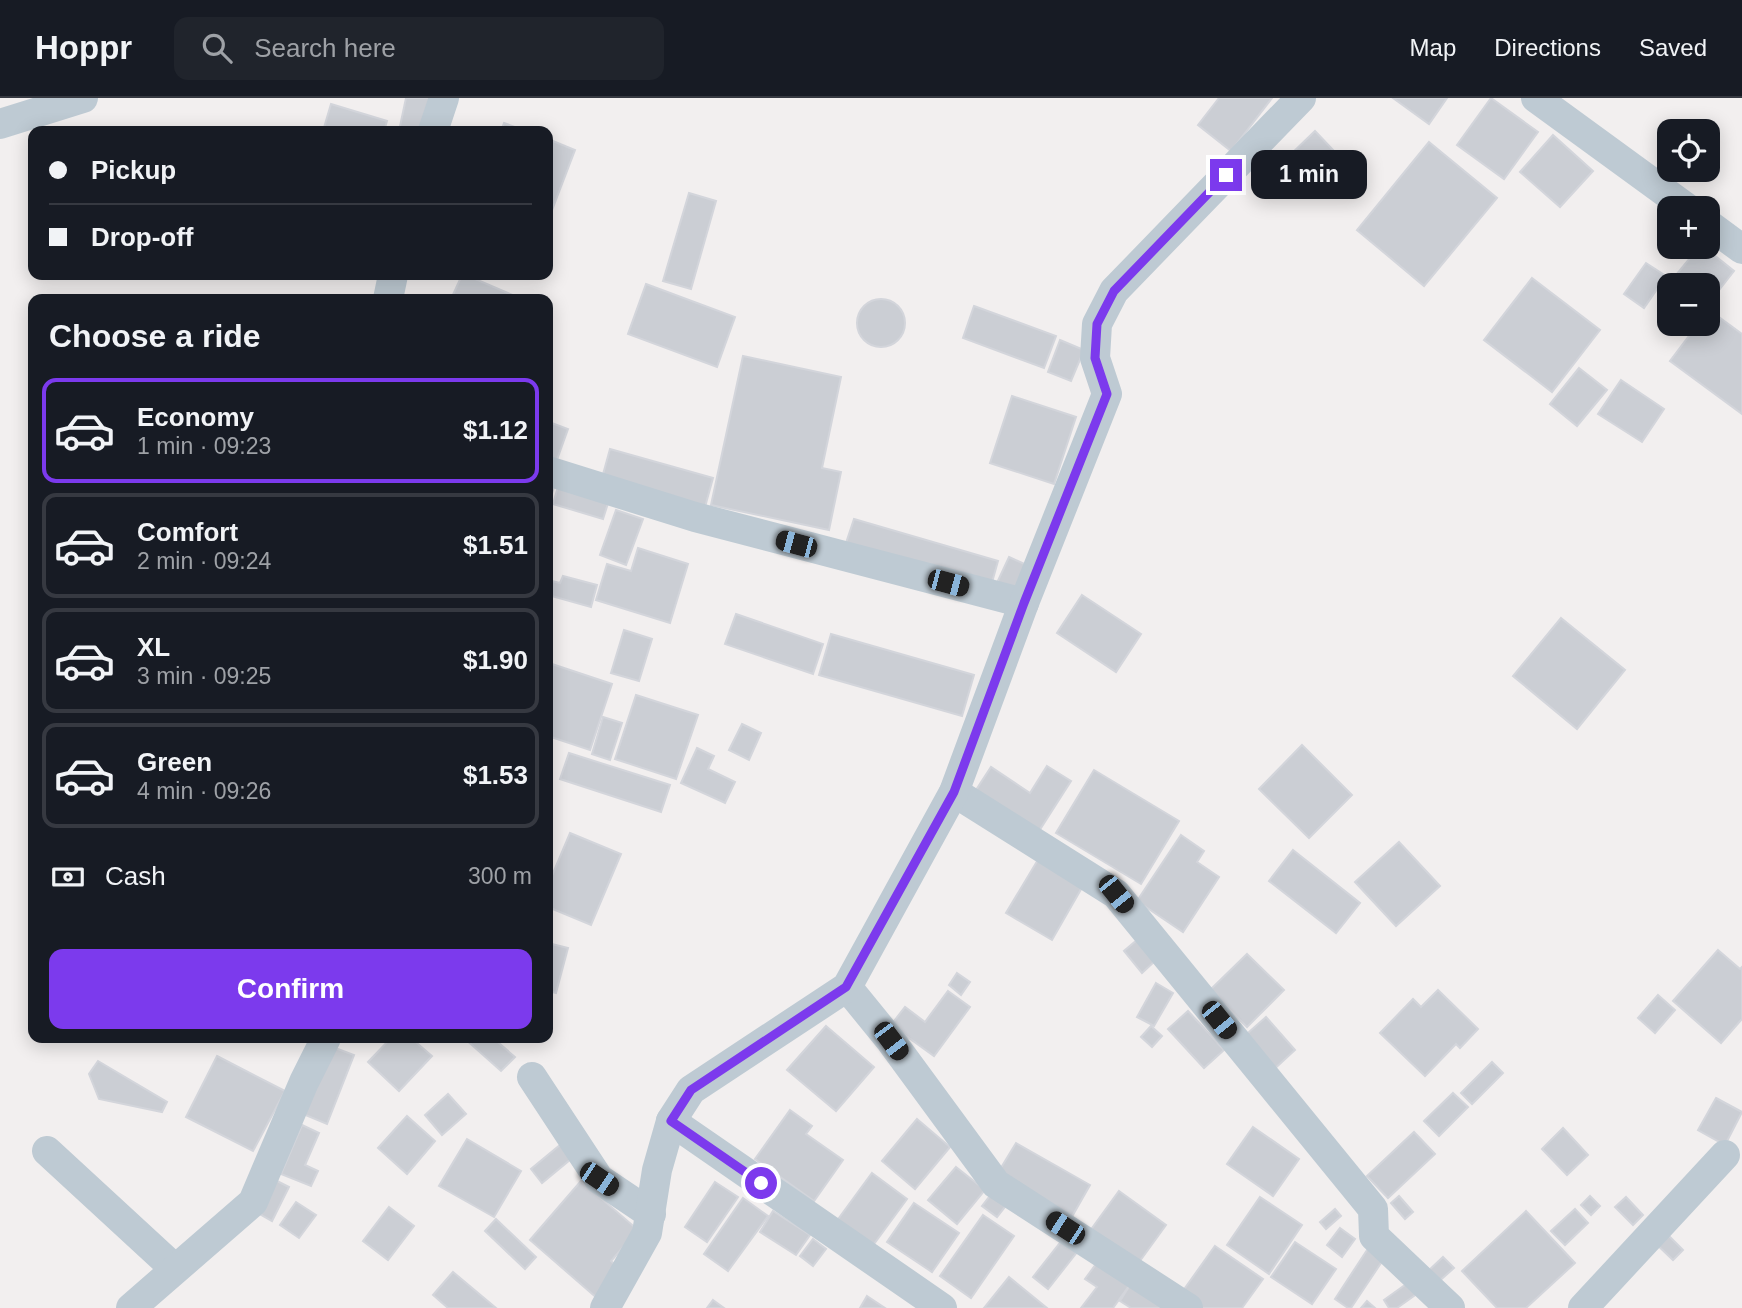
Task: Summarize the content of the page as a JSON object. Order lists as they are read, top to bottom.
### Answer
{
  "page": {
    "header": "Hoppr",
    "search": "Search here",
    "nav": ["Map", "Directions", "Saved"],
    "map_buttons": ["+", "−"],
    "banner": ["Pickup", "Drop-off"],
    "bubble": "1 min",
    "heading": "Choose a ride",
    "list": [
      {
        "name": "Economy",
        "note": "1 min · 09:23",
        "value": "$1.12"
      },
      {
        "name": "Comfort",
        "note": "2 min · 09:24",
        "value": "$1.51"
      },
      {
        "name": "XL",
        "note": "3 min · 09:25",
        "value": "$1.90"
      },
      {
        "name": "Green",
        "note": "4 min · 09:26",
        "value": "$1.53"
      }
    ],
    "pay": ["Cash", "300 m"],
    "buttons": "Confirm"
  }
}
